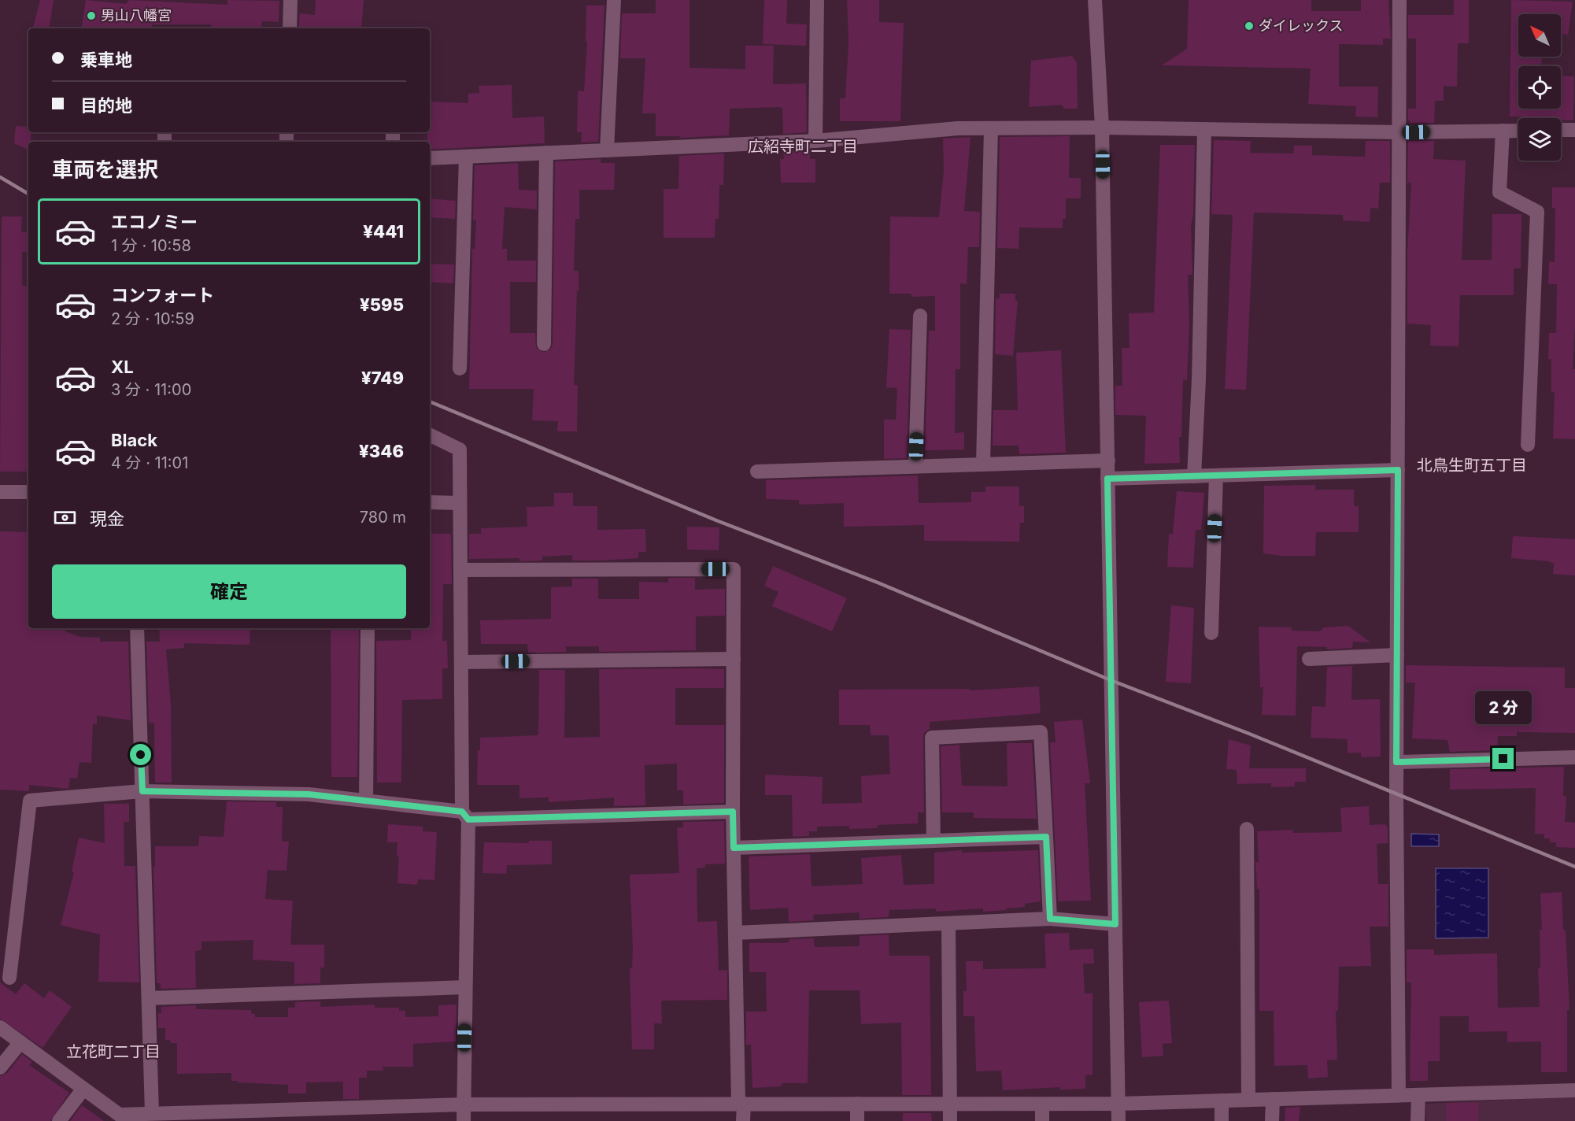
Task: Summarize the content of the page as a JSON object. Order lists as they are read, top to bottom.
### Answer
{
  "districts": ["広紹寺町二丁目", "北鳥生町五丁目", "立花町二丁目"],
  "places": ["男山八幡宮", "ダイレックス"],
  "north": "top left",
  "page": {
    "banner": ["乗車地", "目的地"],
    "heading": "車両を選択",
    "list": [
      {
        "name": "エコノミー",
        "note": "1 分 · 10:58",
        "value": "¥441"
      },
      {
        "name": "コンフォート",
        "note": "2 分 · 10:59",
        "value": "¥595"
      },
      {
        "name": "XL",
        "note": "3 分 · 11:00",
        "value": "¥749"
      },
      {
        "name": "Black",
        "note": "4 分 · 11:01",
        "value": "¥346"
      }
    ],
    "pay": ["現金", "780 m"],
    "buttons": "確定",
    "bubble": "2 分"
  }
}
